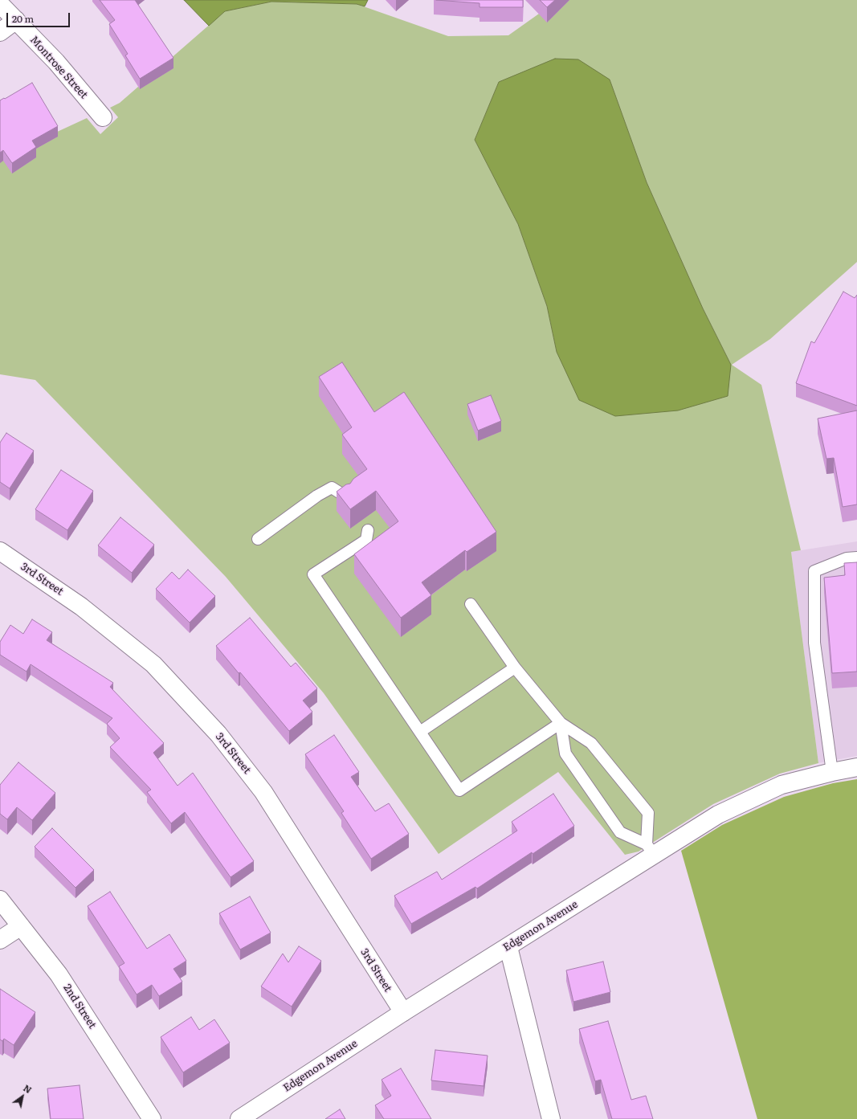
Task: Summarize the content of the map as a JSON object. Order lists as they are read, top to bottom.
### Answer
{
  "streets": {
    "street": [
      "Montrose Street",
      "3rd Street",
      "Edgemon Avenue",
      "2nd Street"
    ]
  },
  "crossings": [
    ["3rd Street", "Edgemon Avenue"]
  ],
  "scale_bar": "20 m",
  "north": "top right"
}
